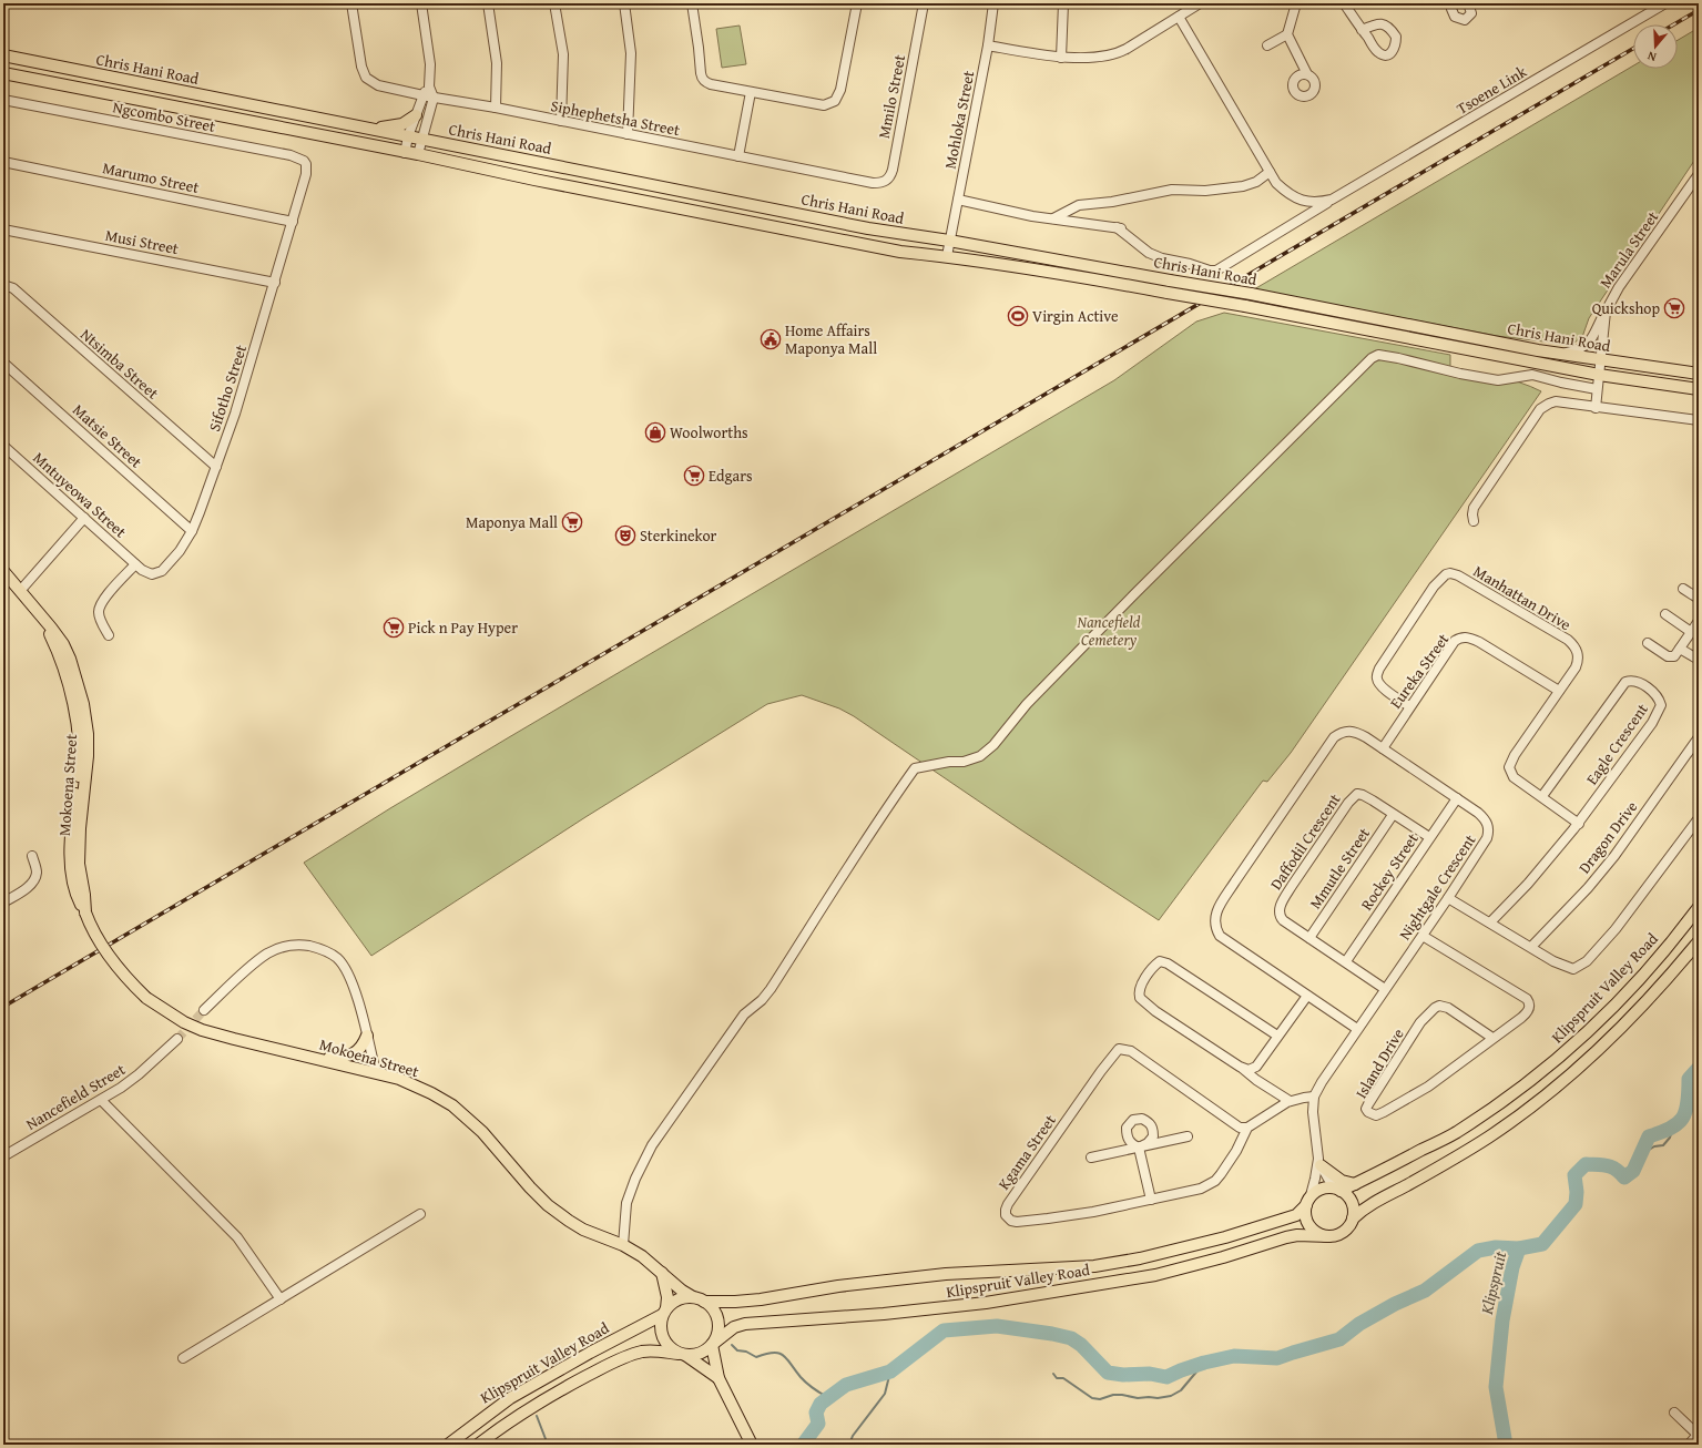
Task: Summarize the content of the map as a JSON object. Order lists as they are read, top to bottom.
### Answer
{
  "streets": {
    "main road": ["Chris Hani Road", "Mokoena Street", "Klipspruit Valley Road"],
    "street": [
      "Tsoene Link",
      "Mmilo Street",
      "Ngcombo Street",
      "Siphephetsha Street",
      "Mohloka Street",
      "Marumo Street",
      "Musi Street",
      "Marula Street",
      "Ntsimba Street",
      "Sifotho Street",
      "Matsie Street",
      "Mntuyeowa Street",
      "Manhattan Drive",
      "Eureka Street",
      "Eagle Crescent",
      "Dragon Drive",
      "Daffodil Crescent",
      "Mmutle Street",
      "Rockey Street",
      "Nightgale Crescent",
      "Island Drive",
      "Nancefield Street",
      "Kgama Street"
    ]
  },
  "crossings": [
    ["Chris Hani Road", "Mohloka Street"],
    ["Chris Hani Road", "Marula Street"],
    ["Mmilo Street", "Siphephetsha Street"],
    ["Ngcombo Street", "Sifotho Street"],
    ["Marumo Street", "Sifotho Street"],
    ["Musi Street", "Sifotho Street"],
    ["Ntsimba Street", "Sifotho Street"],
    ["Sifotho Street", "Matsie Street"],
    ["Sifotho Street", "Mntuyeowa Street"],
    ["Manhattan Drive", "Eureka Street"],
    ["Manhattan Drive", "Eagle Crescent"],
    ["Eureka Street", "Nightgale Crescent"],
    ["Mokoena Street", "Klipspruit Valley Road"],
    ["Daffodil Crescent", "Mmutle Street"],
    ["Daffodil Crescent", "Rockey Street"],
    ["Daffodil Crescent", "Nightgale Crescent"],
    ["Rockey Street", "Nightgale Crescent"],
    ["Nightgale Crescent", "Island Drive"]
  ],
  "water": ["Klipspruit"],
  "parks": ["Nancefield Cemetery"],
  "places": {
    "supermarket": [
      "Quickshop",
      "Edgars",
      "Maponya Mall",
      "Pick n Pay Hyper"
    ],
    "sports": ["Virgin Active"],
    "public building": ["Home Affairs Maponya Mall"],
    "shop": ["Woolworths"],
    "theatre": ["Sterkinekor"]
  },
  "north": "bottom"
}
